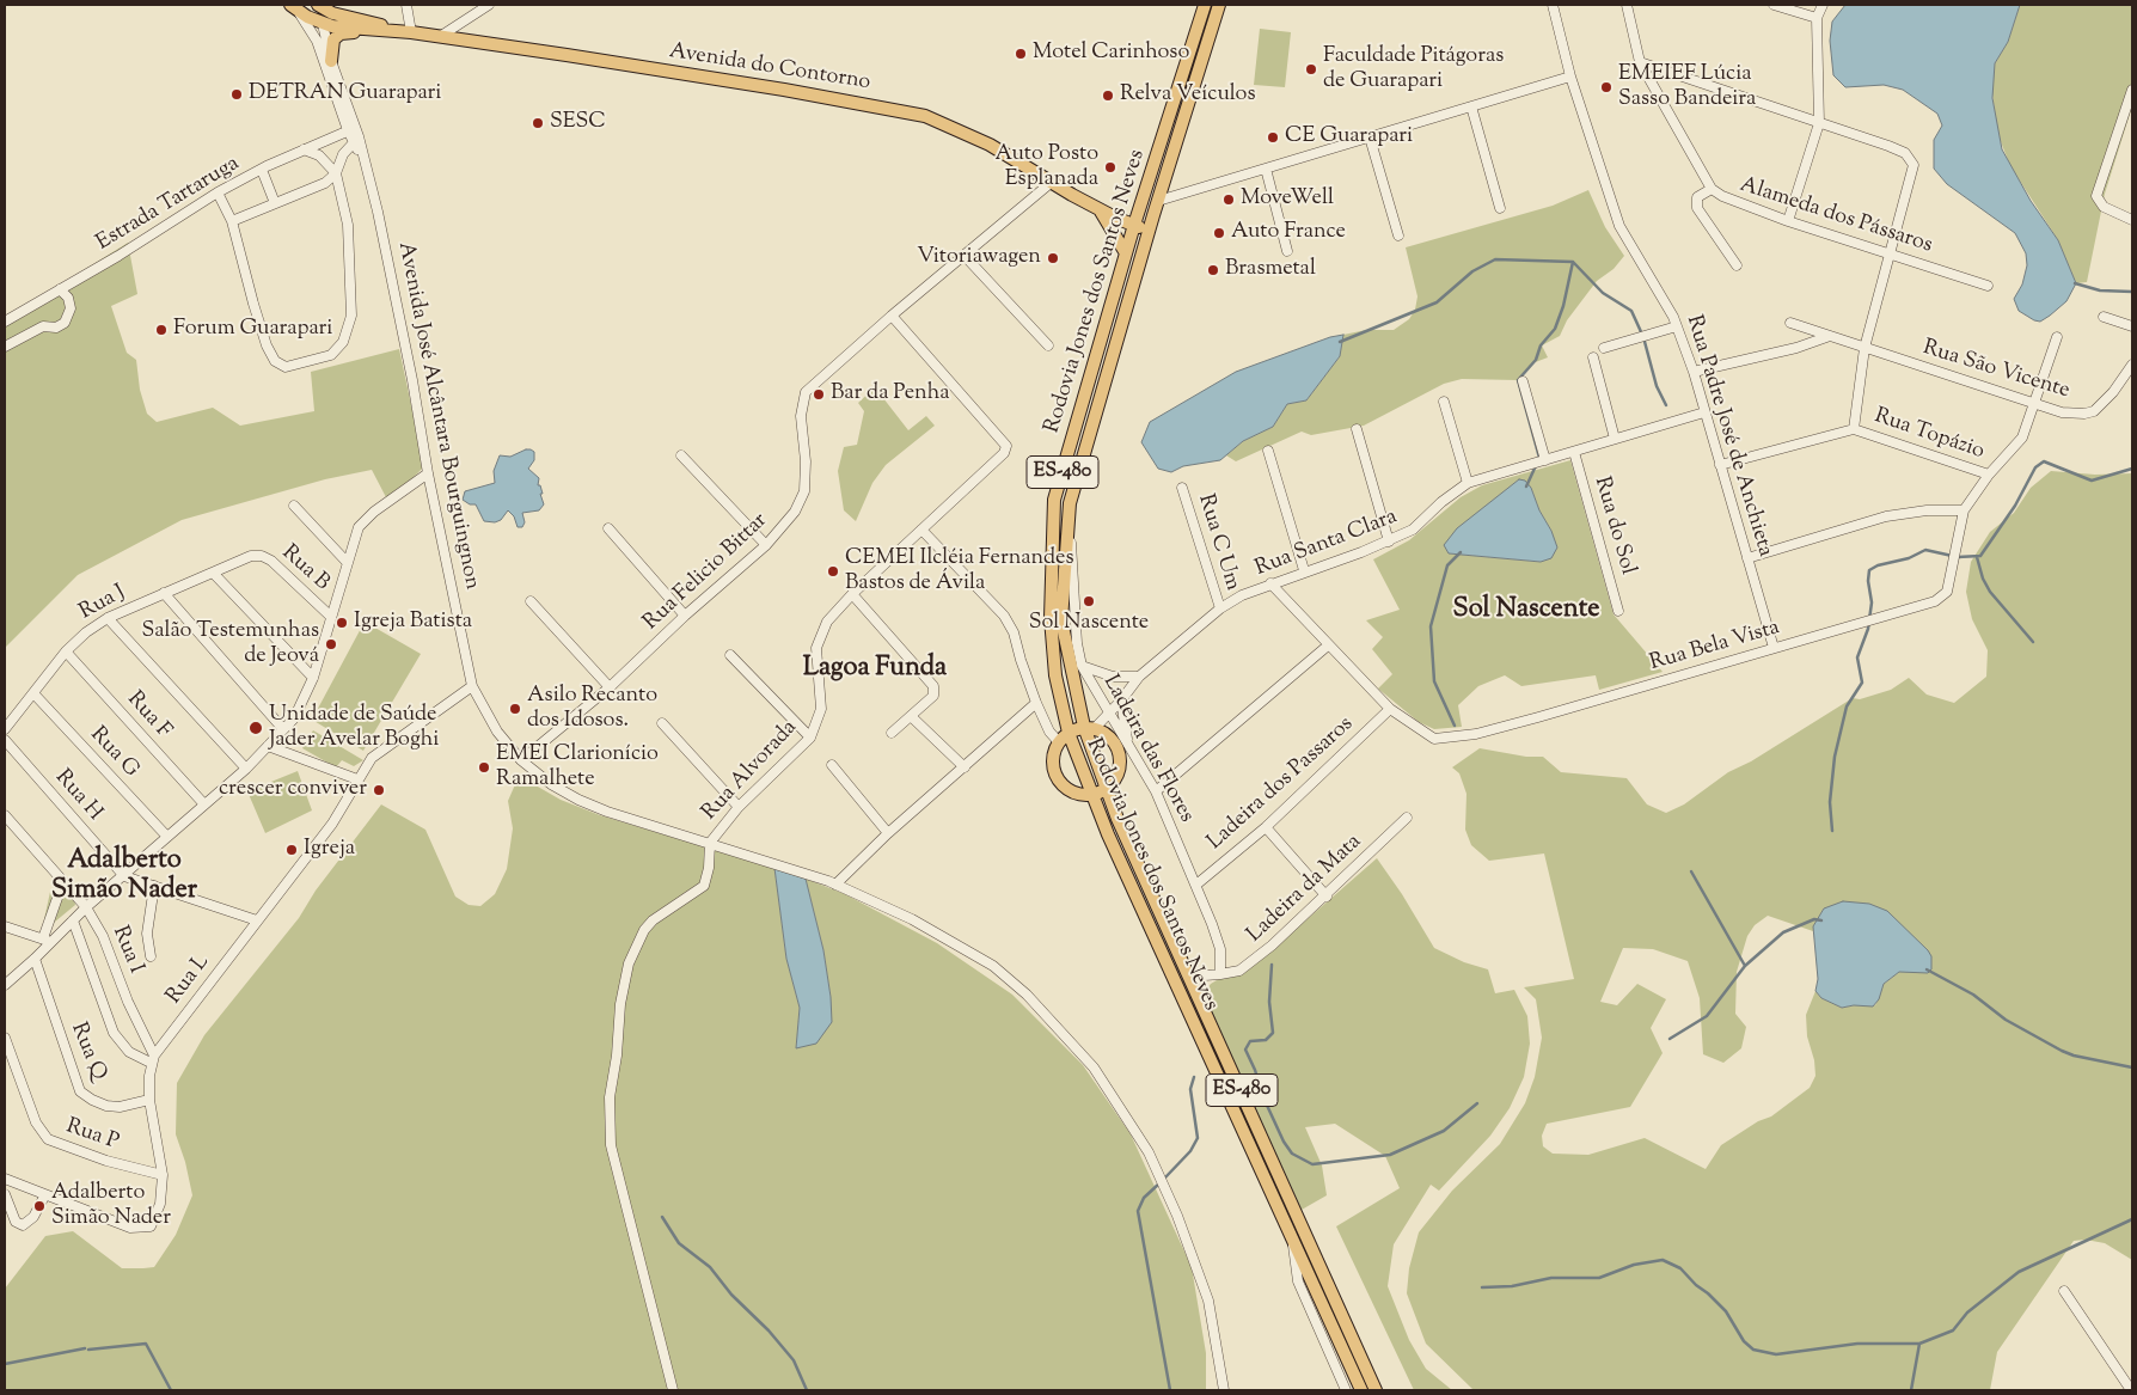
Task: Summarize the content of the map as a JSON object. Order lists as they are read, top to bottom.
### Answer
{
  "streets": {
    "main road": [
      "Avenida do Contorno",
      "Rodovia Jones dos Santos Neves",
      "Avenida José Alcântara Bourguingnon",
      "ES-480"
    ],
    "street": [
      "Estrada Tartaruga",
      "Alameda dos Pássaros",
      "Rua São Vicente",
      "Rua Topázio",
      "Rua Padre José de Anchieta",
      "Rua do Sol",
      "Rua C Um",
      "Rua Santa Clara",
      "Rua B",
      "Rua Felicio Bittar",
      "Rua J",
      "Rua Bela Vista",
      "Rua F",
      "Ladeira das Flores",
      "Rua G",
      "Rua Alvorada",
      "Ladeira dos Passaros",
      "Rua H",
      "Ladeira da Mata",
      "Rua I",
      "Rua L",
      "Rua Q",
      "Rua P"
    ]
  },
  "crossings": [
    ["Avenida do Contorno", "Rodovia Jones dos Santos Neves"],
    ["Avenida do Contorno", "Avenida José Alcântara Bourguingnon"],
    ["Avenida do Contorno", "Rua Felicio Bittar"],
    ["Estrada Tartaruga", "Avenida José Alcântara Bourguingnon"],
    ["Rodovia Jones dos Santos Neves", "Rua Santa Clara"],
    ["Rodovia Jones dos Santos Neves", "Ladeira das Flores"],
    ["Rua São Vicente", "Rua Bela Vista"],
    ["Avenida José Alcântara Bourguingnon", "Rua Felicio Bittar"],
    ["Avenida José Alcântara Bourguingnon", "Rua Alvorada"],
    ["Avenida José Alcântara Bourguingnon", "Rua L"],
    ["Rua Topázio", "Rua Padre José de Anchieta"],
    ["Rua Topázio", "Rua Bela Vista"],
    ["Rua Padre José de Anchieta", "Rua Santa Clara"],
    ["Rua Padre José de Anchieta", "Rua Bela Vista"],
    ["Rua do Sol", "Rua Santa Clara"],
    ["Rua C Um", "Rua Santa Clara"],
    ["Rua Santa Clara", "Rua Bela Vista"],
    ["Rua Santa Clara", "Ladeira das Flores"],
    ["Rua B", "Rua J"],
    ["Rua Felicio Bittar", "Rua Alvorada"],
    ["Rua J", "Rua F"],
    ["Rua J", "Rua G"],
    ["Rua Bela Vista", "Ladeira dos Passaros"],
    ["Ladeira das Flores", "Ladeira dos Passaros"],
    ["Ladeira das Flores", "Ladeira da Mata"],
    ["Rua I", "Rua L"]
  ],
  "districts": ["Sol Nascente", "Lagoa Funda", "Adalberto Simão Nader"],
  "places": [
    "Motel Carinhoso",
    "Faculdade Pitágoras de Guarapari",
    "EMEIEF Lúcia Sasso Bandeira",
    "DETRAN Guarapari",
    "Relva Veículos",
    "SESC",
    "CE Guarapari",
    "Auto Posto Esplanada",
    "MoveWell",
    "Auto France",
    "Vitoriawagen",
    "Brasmetal",
    "Forum Guarapari",
    "Bar da Penha",
    "CEMEI Ilcléia Fernandes Bastos de Ávila",
    "Sol Nascente",
    "Igreja Batista",
    "Salão Testemunhas de Jeová",
    "Asilo Recanto dos Idosos.",
    "Unidade de Saúde Jader Avelar Boghi",
    "EMEI Clarionício Ramalhete",
    "crescer conviver",
    "Igreja",
    "Adalberto Simão Nader"
  ]
}
